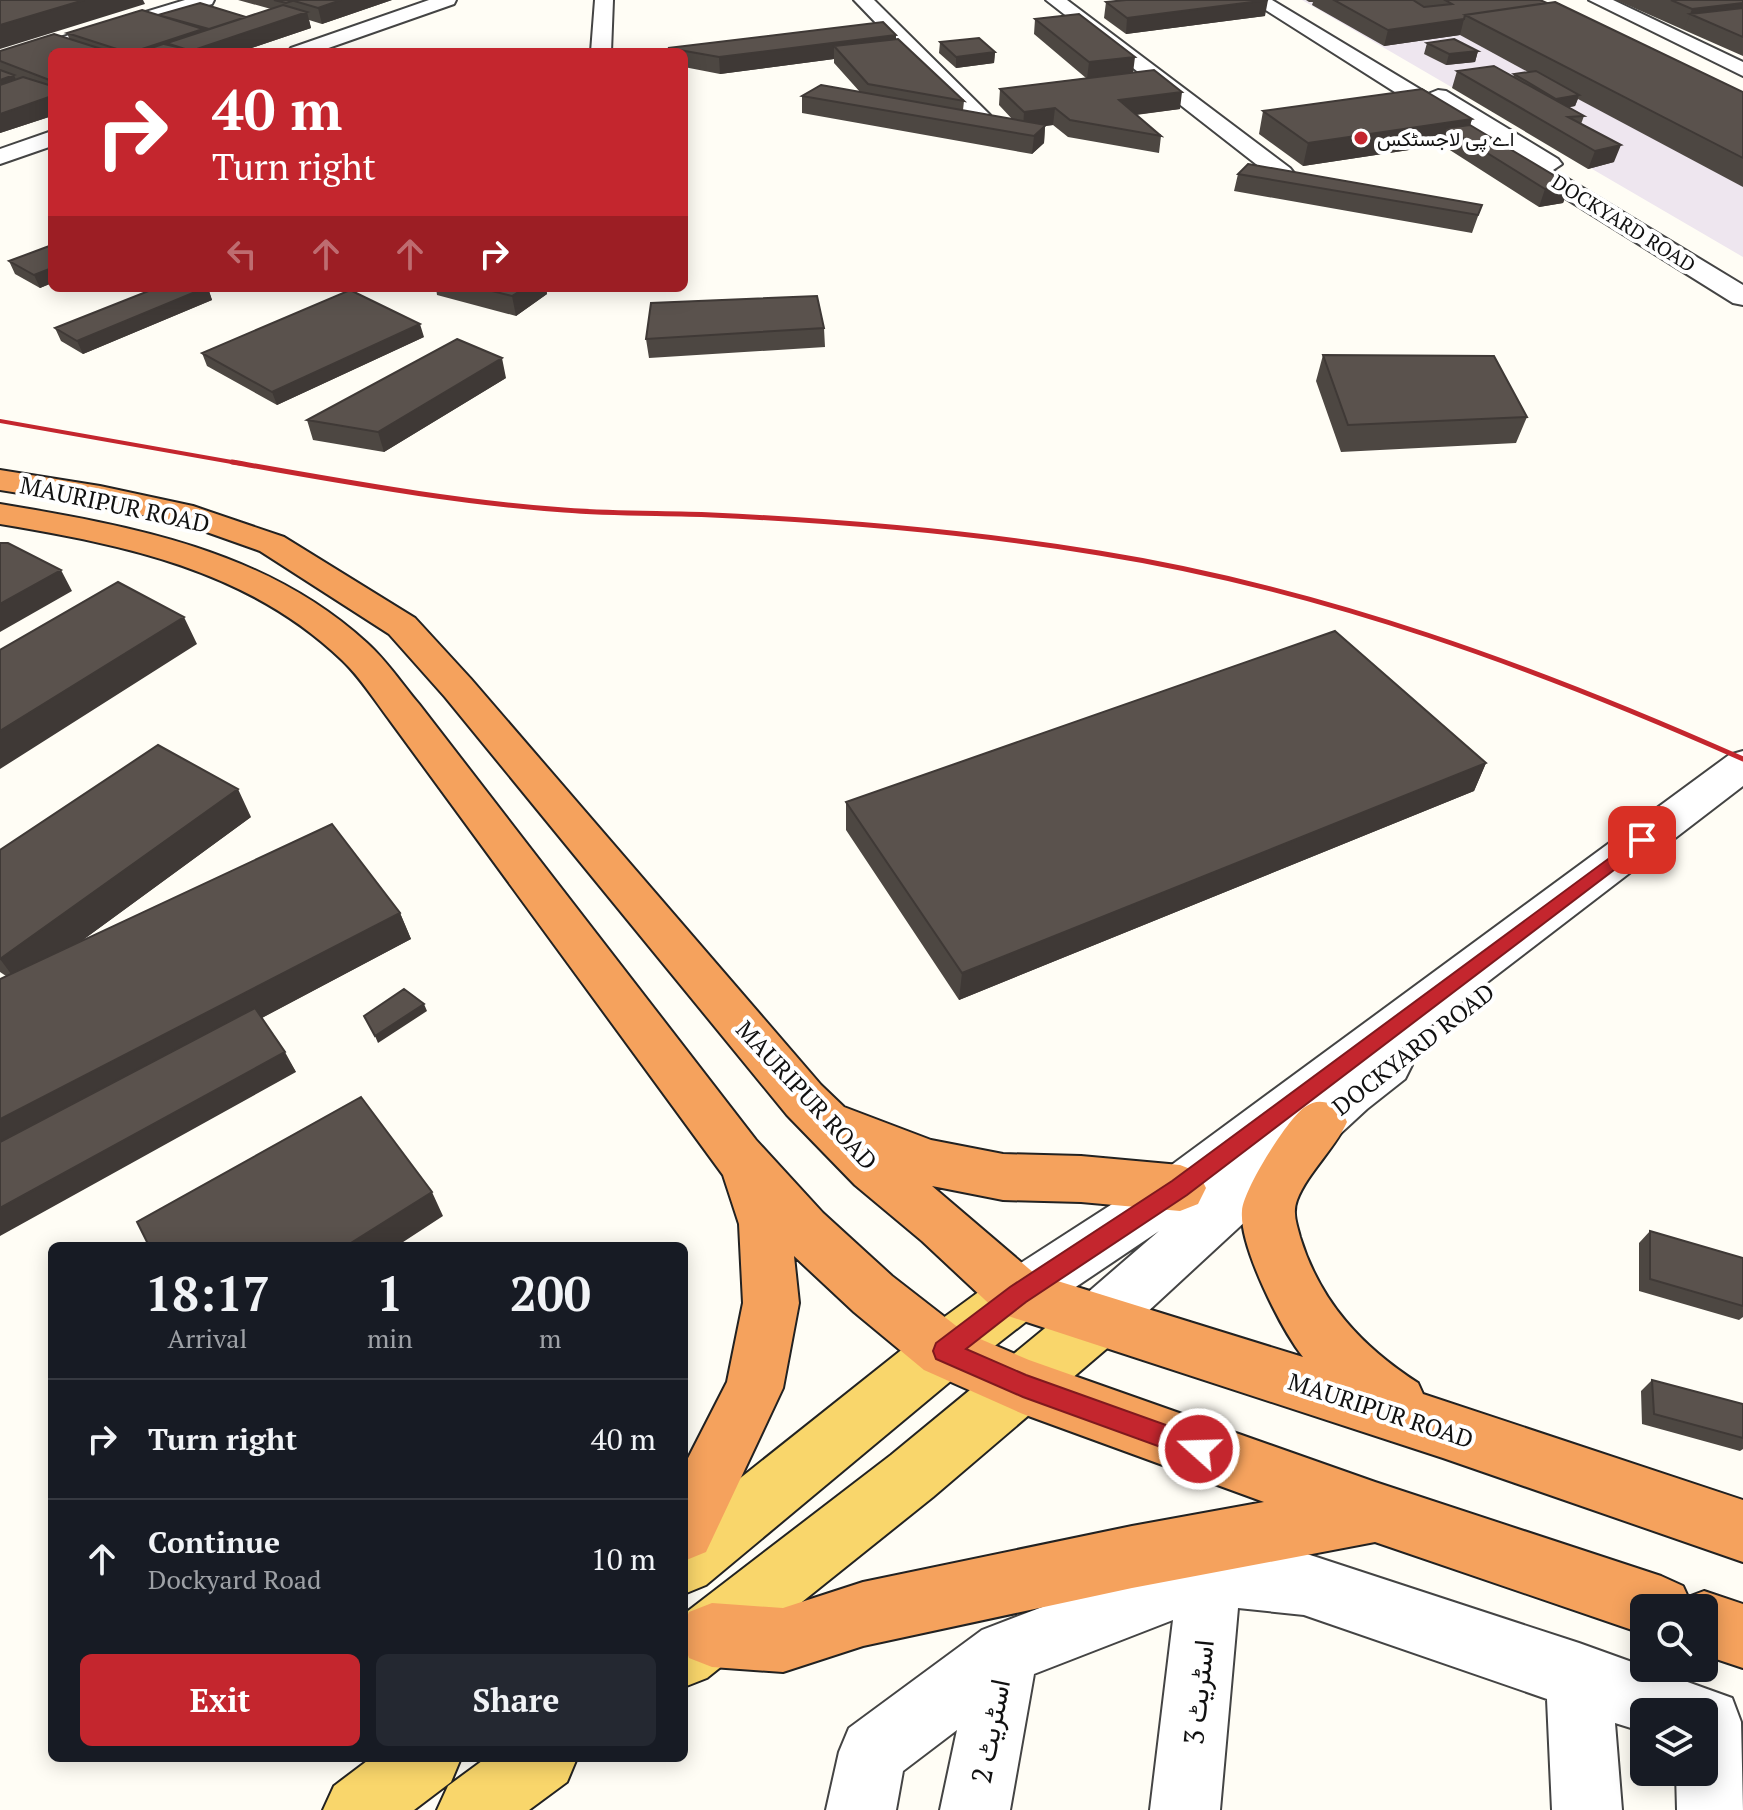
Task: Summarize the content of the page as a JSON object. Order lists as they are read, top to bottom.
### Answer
{
  "streets": {
    "highway": ["MAURIPUR ROAD"],
    "street": ["DOCKYARD ROAD", "اسٹریٹ 3", "اسٹریٹ 2"]
  },
  "crossings": [
    ["DOCKYARD ROAD", "MAURIPUR ROAD"]
  ],
  "places": ["اے پی لاجسٹکس"],
  "page": {
    "turn": ["40 m", "Turn right"],
    "eta": [
      "18:17",
      "Arrival",
      "1",
      "min",
      "200",
      "m"
    ],
    "list": [
      {
        "name": "Turn right",
        "value": "40 m"
      },
      {
        "name": "Continue",
        "note": "Dockyard Road",
        "value": "10 m"
      }
    ],
    "buttons": ["Exit", "Share"]
  }
}
